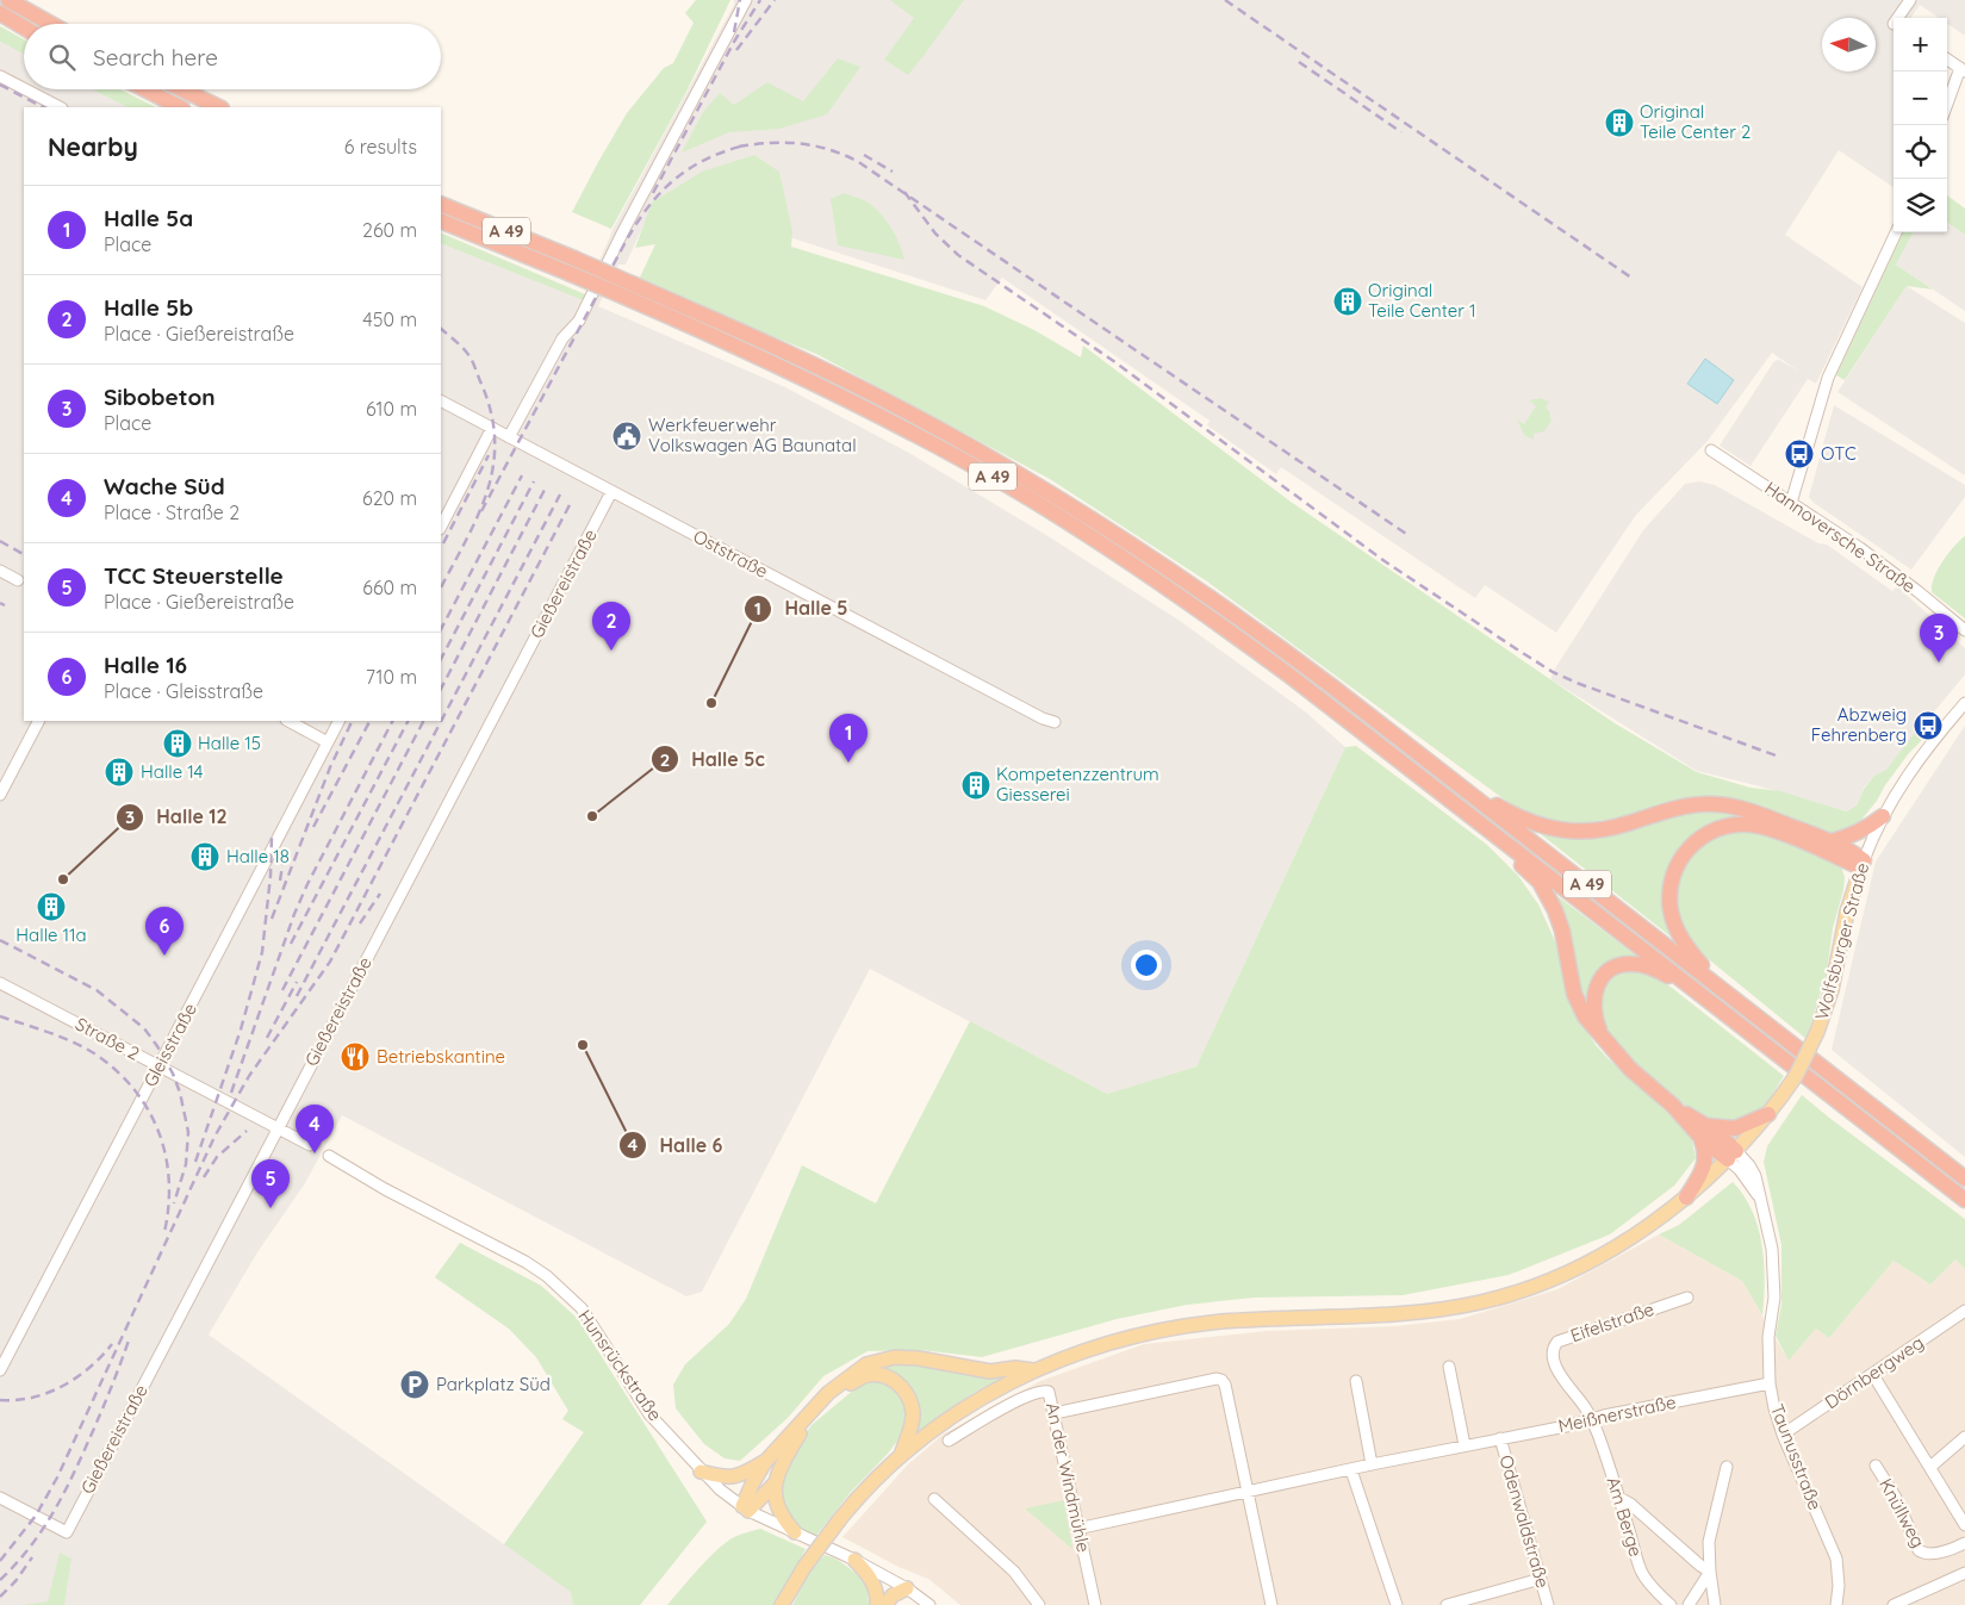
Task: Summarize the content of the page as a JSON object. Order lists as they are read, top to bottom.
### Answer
{
  "streets": {
    "highway": ["A 49"],
    "main road": ["Wolfsburger Straße"],
    "street": [
      "Hannoversche Straße",
      "Oststraße",
      "Gießereistraße",
      "Straße 2",
      "Gleisstraße",
      "Eifelstraße",
      "Hunsrückstraße",
      "Dörnbergweg",
      "Meißnerstraße",
      "Taunusstraße",
      "An der Windmühle",
      "Knüllweg",
      "Am Berge",
      "Odenwaldstraße"
    ]
  },
  "crossings": [
    ["Oststraße", "Gießereistraße"],
    ["Gießereistraße", "Straße 2"],
    ["Wolfsburger Straße", "Taunusstraße"],
    ["Straße 2", "Gleisstraße"],
    ["Straße 2", "Hunsrückstraße"],
    ["Eifelstraße", "Meißnerstraße"],
    ["Eifelstraße", "Am Berge"],
    ["Dörnbergweg", "Taunusstraße"],
    ["Meißnerstraße", "Taunusstraße"],
    ["Meißnerstraße", "An der Windmühle"],
    ["Meißnerstraße", "Am Berge"],
    ["Meißnerstraße", "Odenwaldstraße"]
  ],
  "places": {
    "building": [
      "Original Teile Center 2",
      "Original Teile Center 1",
      "Halle 15",
      "Halle 14",
      "Kompetenzzentrum Giesserei",
      "Halle 18",
      "Halle 11a"
    ],
    "public building": ["Werkfeuerwehr Volkswagen AG Baunatal"],
    "bus stop": ["OTC", "Abzweig Fehrenberg"],
    "other": [
      "Halle 5",
      "Halle 5c",
      "Halle 12",
      "Halle 6"
    ],
    "restaurant": ["Betriebskantine"],
    "parking": ["Parkplatz Süd"]
  },
  "north": "left",
  "page": {
    "map_buttons": ["+", "−"],
    "search": "Search here",
    "heading": ["Nearby", "6 results"],
    "list": [
      {
        "mark": "1",
        "name": "Halle 5a",
        "note": "Place",
        "value": "260 m"
      },
      {
        "mark": "2",
        "name": "Halle 5b",
        "note": "Place · Gießereistraße",
        "value": "450 m"
      },
      {
        "mark": "3",
        "name": "Sibobeton",
        "note": "Place",
        "value": "610 m"
      },
      {
        "mark": "4",
        "name": "Wache Süd",
        "note": "Place · Straße 2",
        "value": "620 m"
      },
      {
        "mark": "5",
        "name": "TCC Steuerstelle",
        "note": "Place · Gießereistraße",
        "value": "660 m"
      },
      {
        "mark": "6",
        "name": "Halle 16",
        "note": "Place · Gleisstraße",
        "value": "710 m"
      }
    ],
    "pins": [
      "2",
      "3",
      "1",
      "6",
      "4",
      "5"
    ]
  }
}
